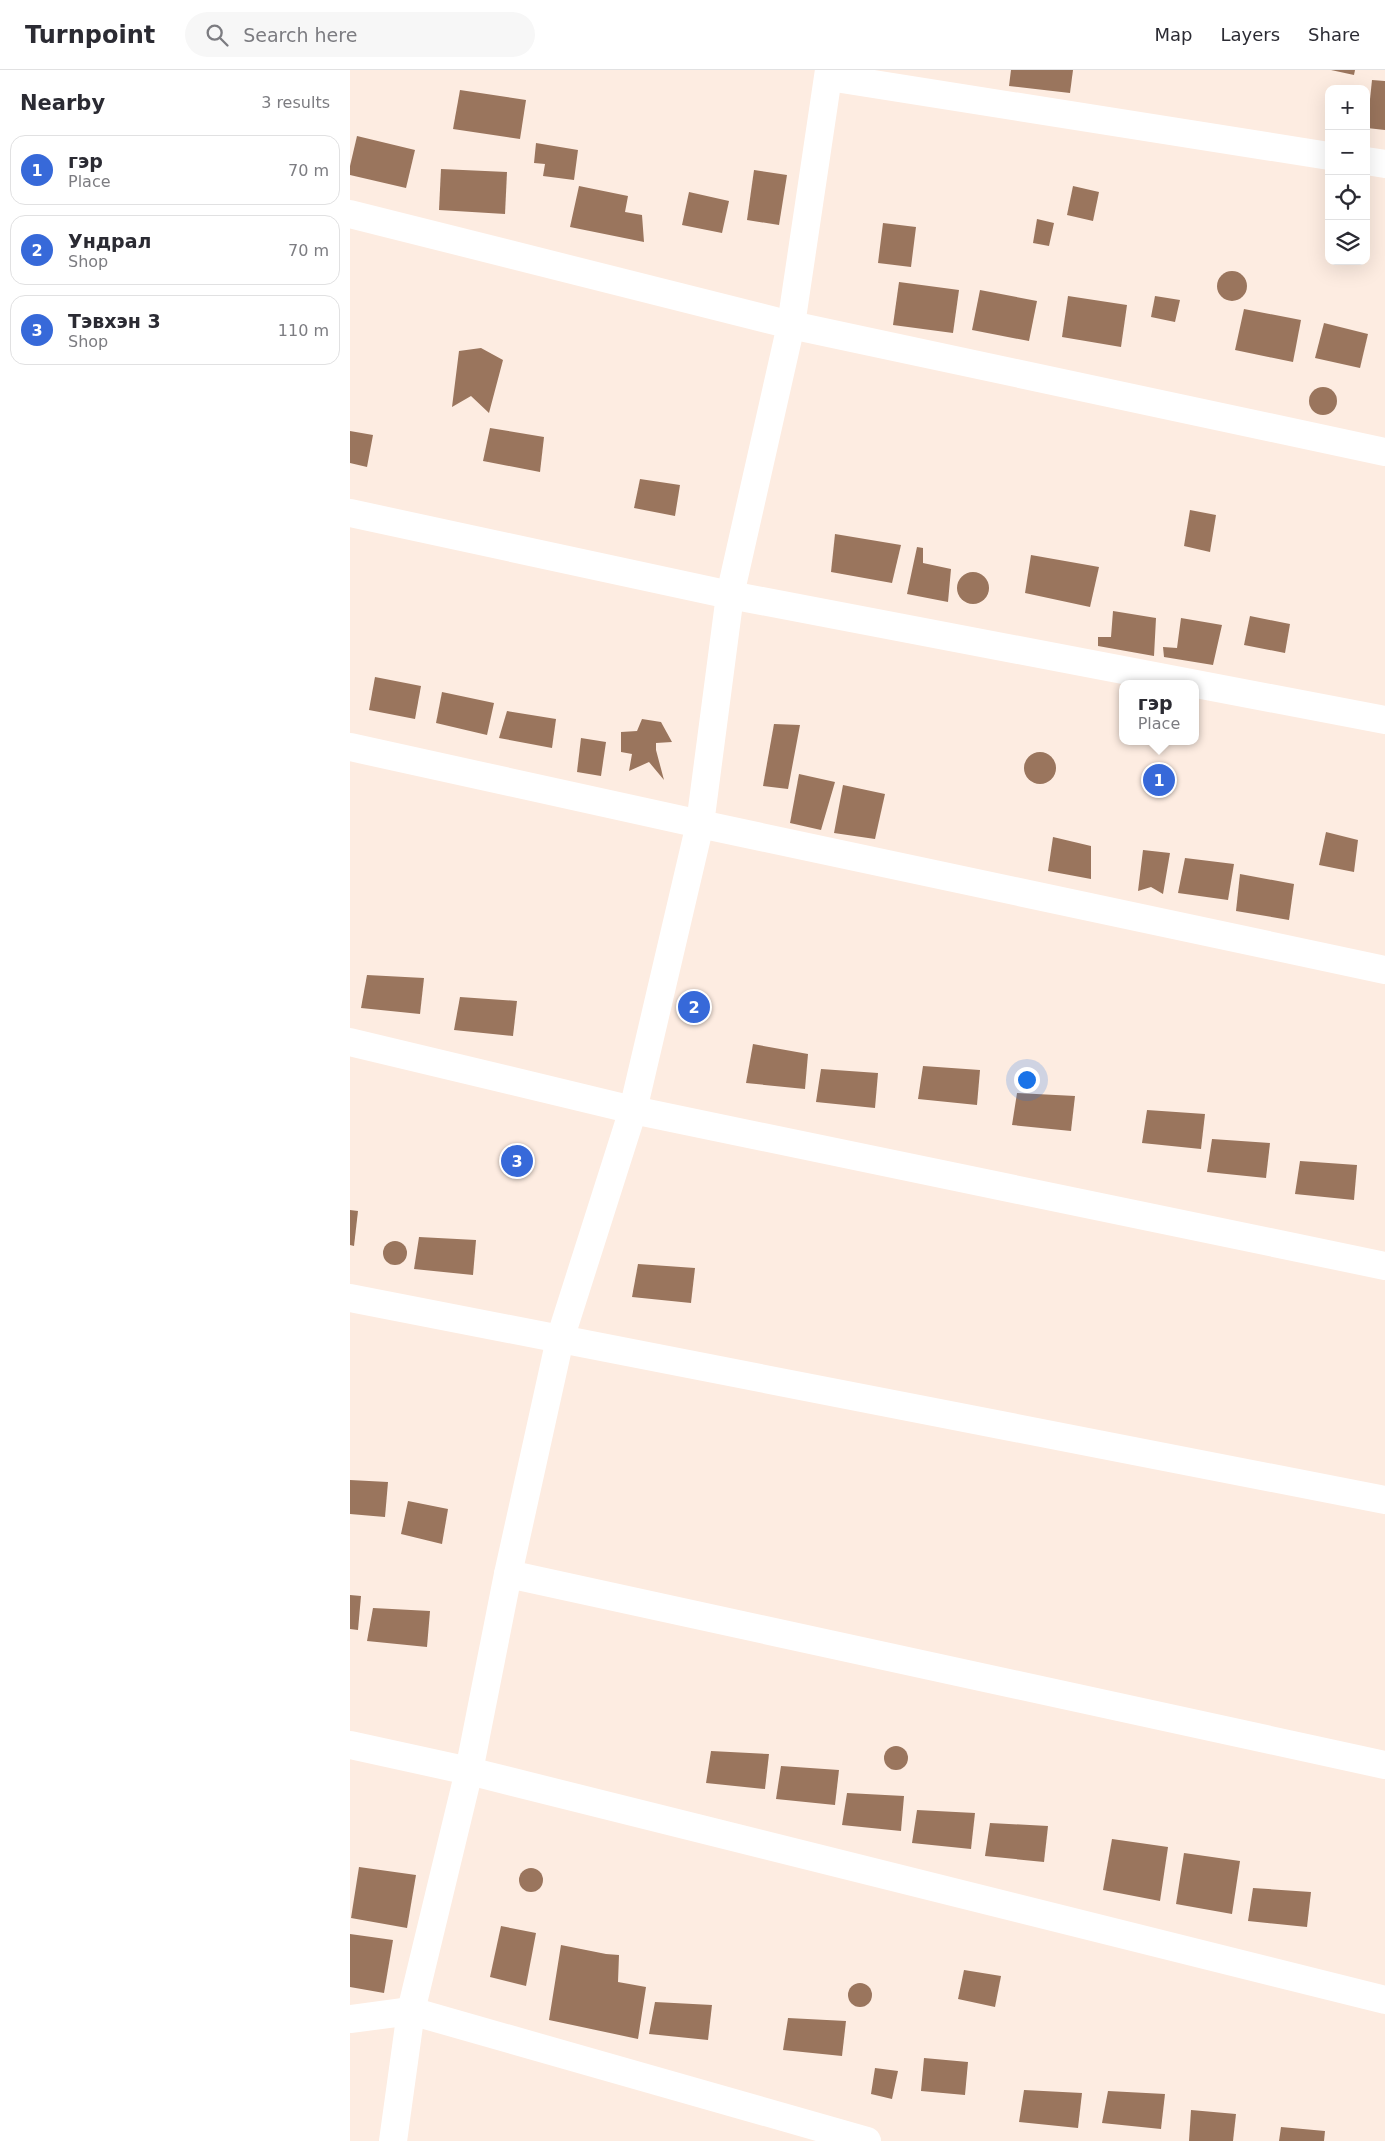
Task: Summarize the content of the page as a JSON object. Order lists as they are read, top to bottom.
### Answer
{
  "page": {
    "header": "Turnpoint",
    "search": "Search here",
    "nav": ["Map", "Layers", "Share"],
    "heading": ["Nearby", "3 results"],
    "map_buttons": ["+", "−"],
    "list": [
      {
        "mark": "1",
        "name": "гэр",
        "note": "Place",
        "value": "70 m"
      },
      {
        "mark": "2",
        "name": "Ундрал",
        "note": "Shop",
        "value": "70 m"
      },
      {
        "mark": "3",
        "name": "Тэвхэн 3",
        "note": "Shop",
        "value": "110 m"
      }
    ],
    "popup": ["гэр", "Place"],
    "pins": ["1", "2", "3"]
  }
}
